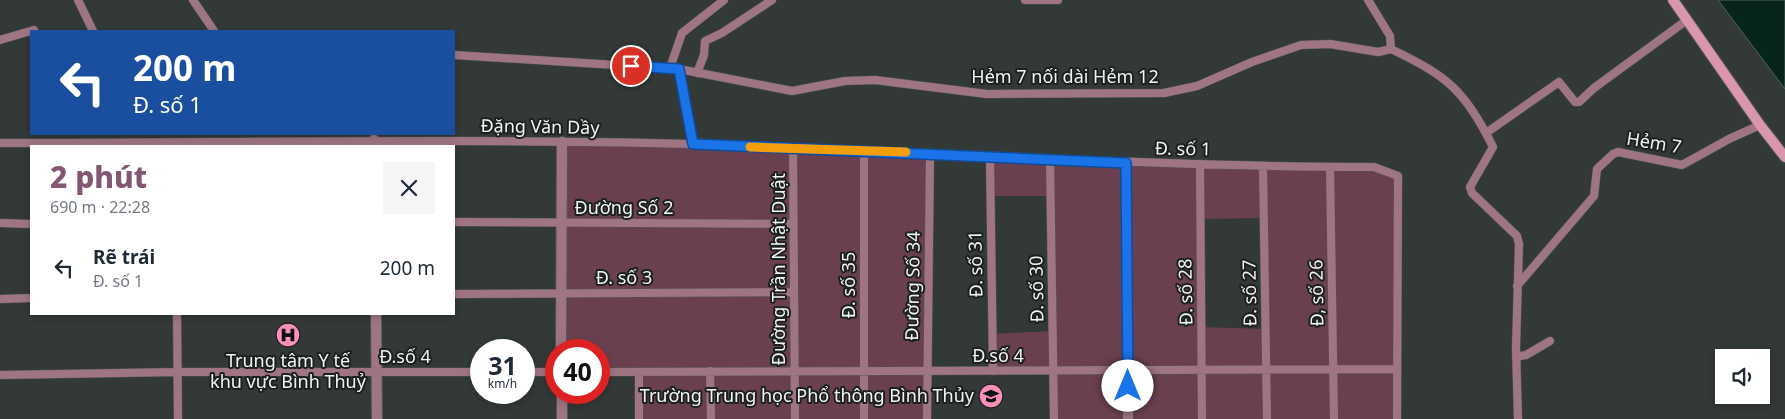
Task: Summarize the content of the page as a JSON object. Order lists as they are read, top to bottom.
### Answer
{
  "streets": {
    "street": [
      "Hẻm 7 nối dài Hẻm 12",
      "Đặng Văn Dầy",
      "Hẻm 7",
      "Đ. số 1",
      "Đường Số 2",
      "Đ. số 31",
      "Đường Trần Nhật Duật",
      "Đ. số 3",
      "Đ. số 35",
      "Đường Số 34",
      "Đ. số 30",
      "Đ. số 28",
      "Đ. số 27",
      "Đ, số 26",
      "Đ.số 4"
    ]
  },
  "crossings": [
    ["Đặng Văn Dầy", "Đ. số 1"],
    ["Đặng Văn Dầy", "Đ. số 31"],
    ["Đặng Văn Dầy", "Đường Trần Nhật Duật"],
    ["Đặng Văn Dầy", "Đ. số 35"],
    ["Đặng Văn Dầy", "Đường Số 34"],
    ["Đ. số 1", "Đ. số 31"],
    ["Đ. số 1", "Đ. số 30"],
    ["Đ. số 1", "Đ. số 28"],
    ["Đ. số 1", "Đ. số 27"],
    ["Đ. số 1", "Đ, số 26"],
    ["Đường Số 2", "Đường Trần Nhật Duật"],
    ["Đ. số 31", "Đ.số 4"],
    ["Đường Trần Nhật Duật", "Đ. số 3"],
    ["Đường Trần Nhật Duật", "Đ.số 4"],
    ["Đ. số 35", "Đ.số 4"],
    ["Đường Số 34", "Đ.số 4"],
    ["Đ. số 30", "Đ.số 4"],
    ["Đ. số 28", "Đ.số 4"],
    ["Đ. số 27", "Đ.số 4"],
    ["Đ, số 26", "Đ.số 4"]
  ],
  "places": {
    "hospital": ["Trung tâm Y tế khu vực Bình Thuỷ"],
    "school or university": ["Trường Trung học Phổ thông Bình Thủy"]
  },
  "page": {
    "turn": ["200 m", "Đ. số 1"],
    "heading": ["2 phút", "690 m · 22:28"],
    "list": [
      {
        "name": "Rẽ trái",
        "note": "Đ. số 1",
        "value": "200 m"
      }
    ],
    "speed": "31 km/h",
    "limit": "40"
  }
}
